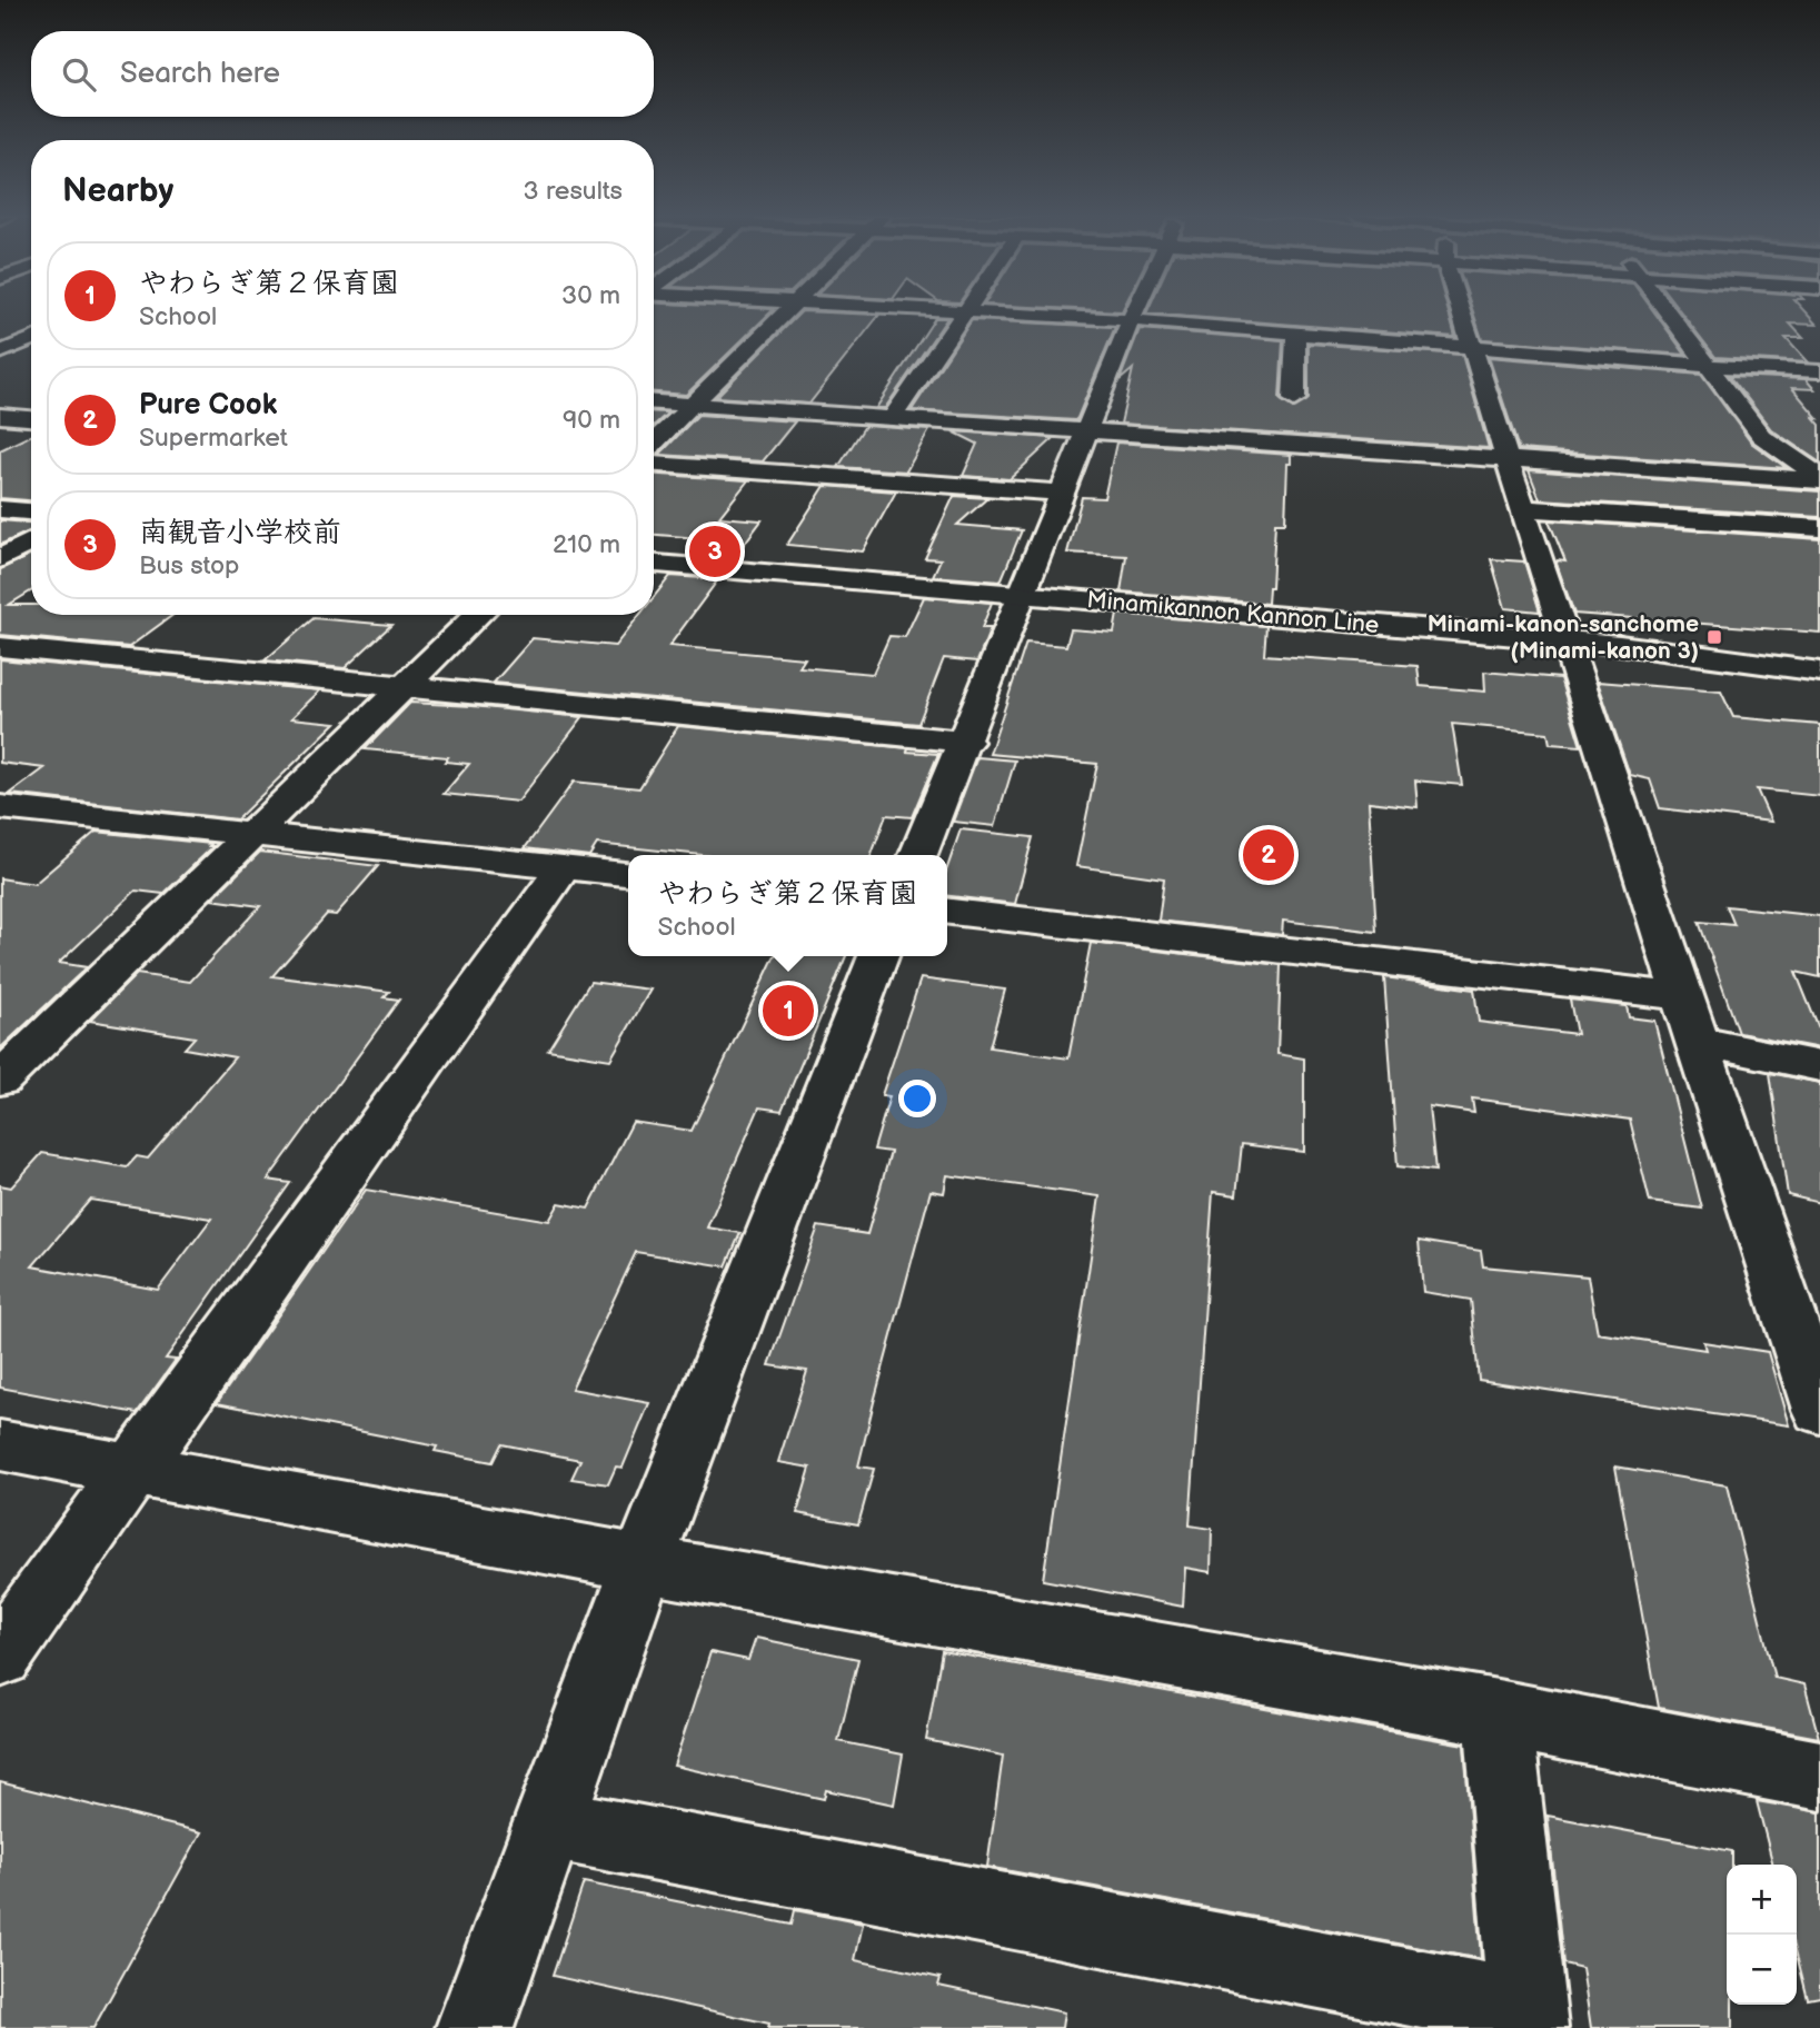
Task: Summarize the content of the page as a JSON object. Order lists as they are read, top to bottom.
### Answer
{
  "streets": {
    "street": ["Minamikannon Kannon Line"]
  },
  "places": {
    "transit": ["Minami-kanon-sanchome (Minami-kanon 3)"]
  },
  "page": {
    "search": "Search here",
    "heading": ["Nearby", "3 results"],
    "list": [
      {
        "mark": "1",
        "name": "やわらぎ第２保育園",
        "note": "School",
        "value": "30 m"
      },
      {
        "mark": "2",
        "name": "Pure Cook",
        "note": "Supermarket",
        "value": "90 m"
      },
      {
        "mark": "3",
        "name": "南観音小学校前",
        "note": "Bus stop",
        "value": "210 m"
      }
    ],
    "pins": ["3", "2", "1"],
    "popup": ["やわらぎ第２保育園", "School"],
    "map_buttons": ["+", "−"]
  }
}
